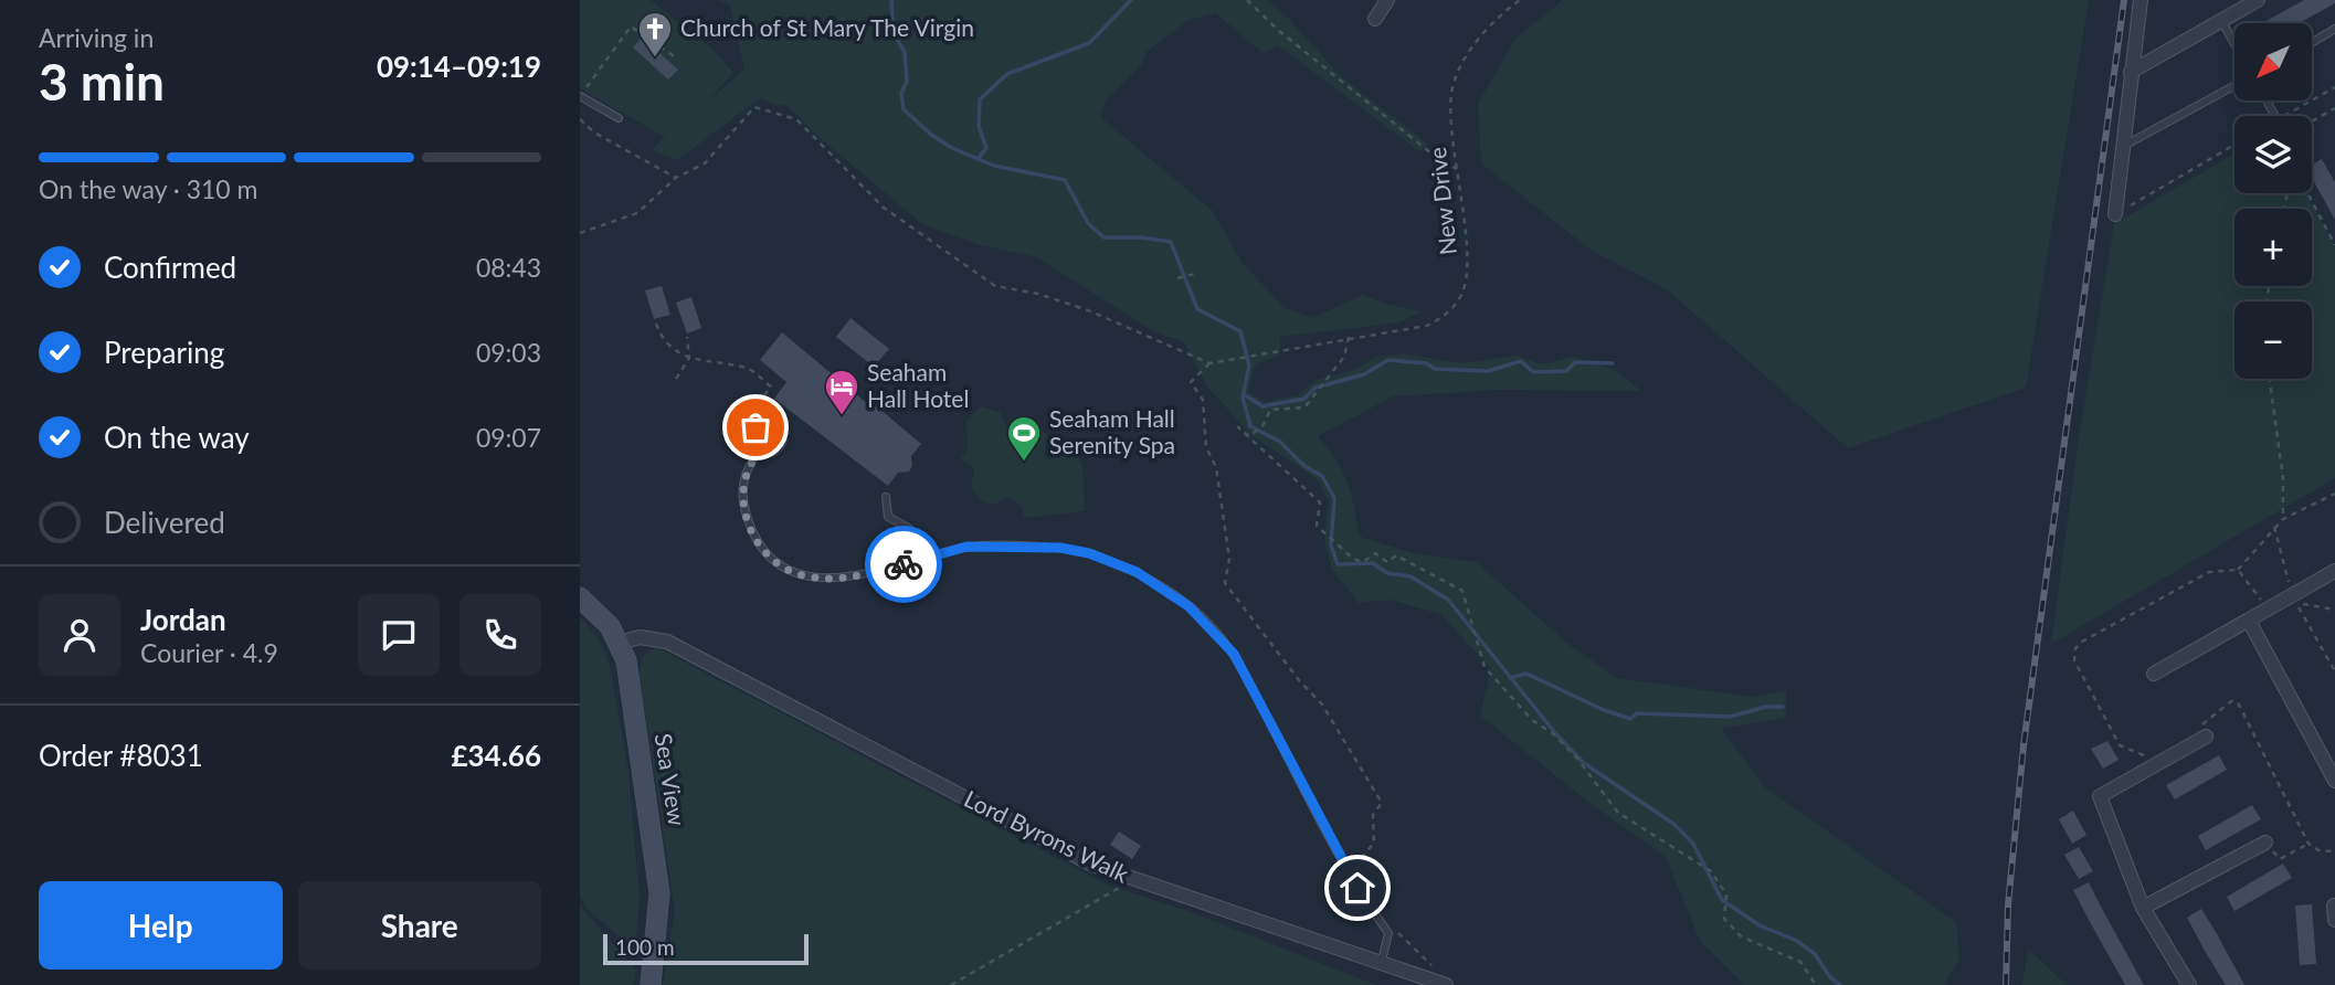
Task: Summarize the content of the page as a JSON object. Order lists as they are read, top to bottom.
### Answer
{
  "streets": {
    "main road": ["Sea View"],
    "street": ["Lord Byrons Walk"],
    "path": ["New Drive"]
  },
  "crossings": [
    ["Sea View", "Lord Byrons Walk"]
  ],
  "places": {
    "church": ["Church of St Mary The Virgin"],
    "hotel": ["Seaham Hall Hotel"],
    "sports": ["Seaham Hall Serenity Spa"]
  },
  "scale_bar": "100 m",
  "north": "bottom left",
  "page": {
    "heading": ["3 min", "Arriving in", "09:14–09:19"],
    "panel": [
      "Jordan",
      "Courier · 4.9",
      "Order #8031",
      "£34.66"
    ],
    "map_buttons": ["+", "−"],
    "bar": "On the way · 310 m",
    "list": [
      ["Confirmed", "08:43"],
      ["Preparing", "09:03"],
      ["On the way", "09:07"],
      "Delivered"
    ],
    "buttons": ["Help", "Share"],
    "scale": "100 m"
  }
}
